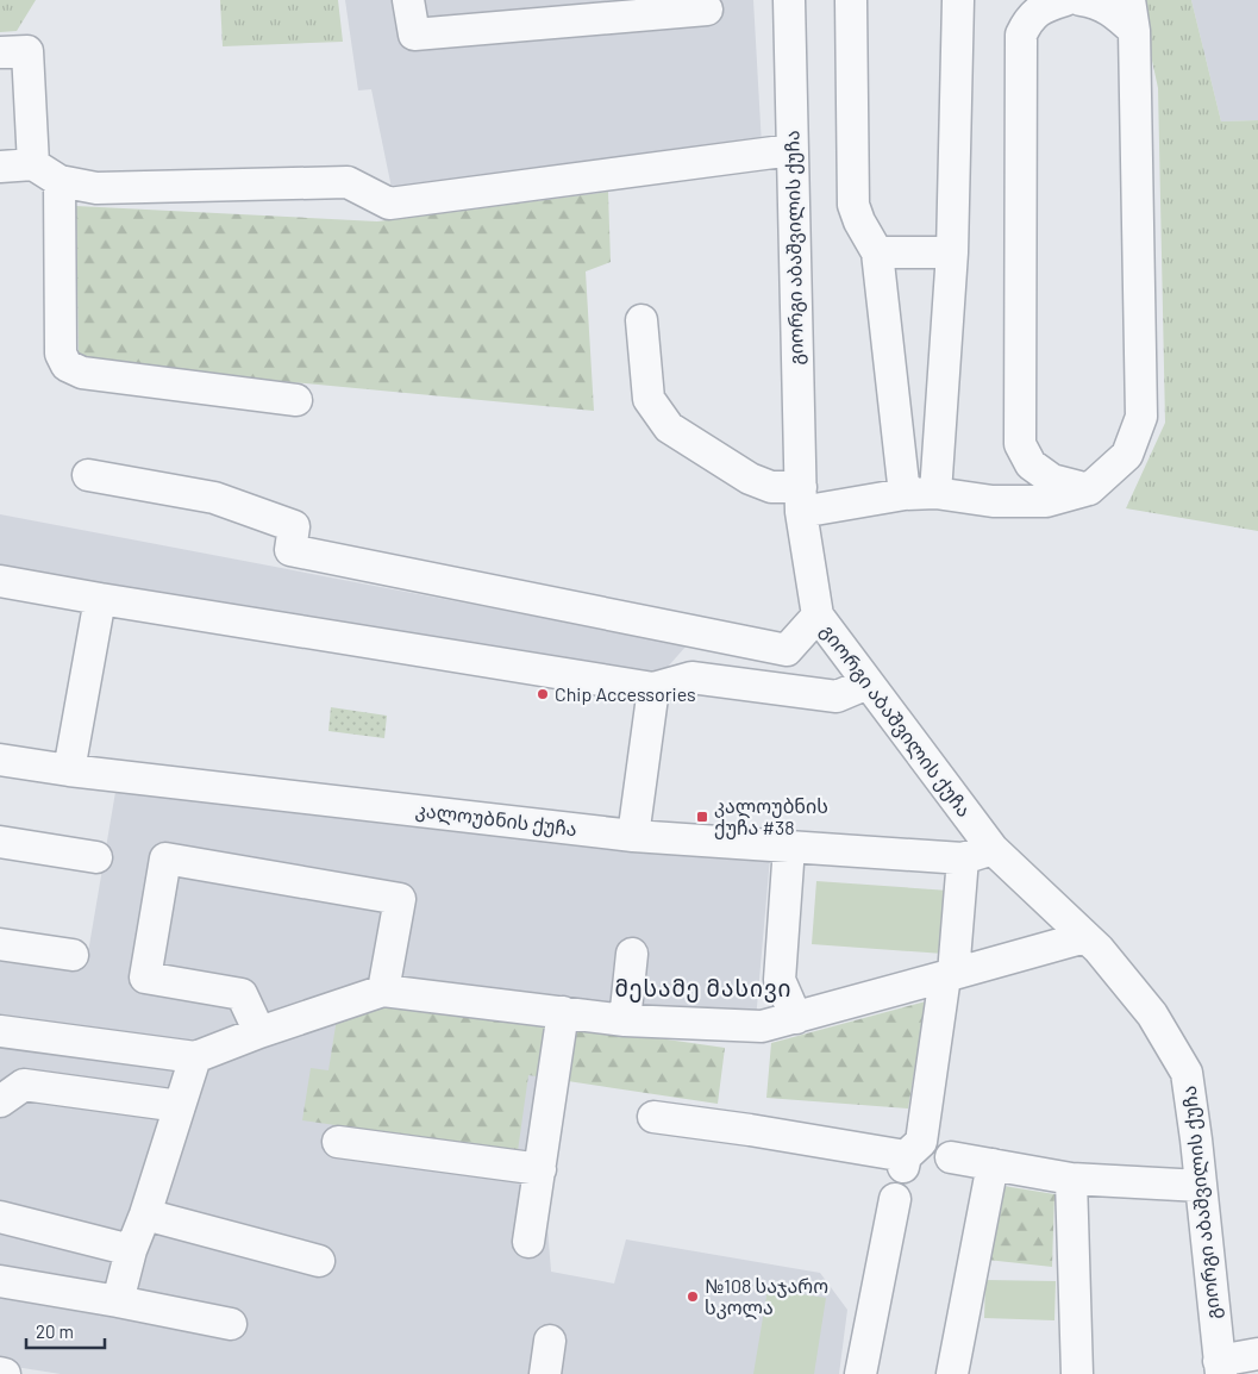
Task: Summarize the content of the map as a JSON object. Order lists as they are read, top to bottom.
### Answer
{
  "streets": {
    "street": ["გიორგი აბაშვილის ქუჩა", "კალოუბნის ქუჩა"]
  },
  "crossings": [
    ["გიორგი აბაშვილის ქუჩა", "კალოუბნის ქუჩა"]
  ],
  "districts": ["მესამე მასივი"],
  "places": {
    "other": ["Chip Accessories", "№108 საჯარო სკოლა"],
    "transit": ["კალოუბნის ქუჩა #38"]
  },
  "scale_bar": "20 m"
}
